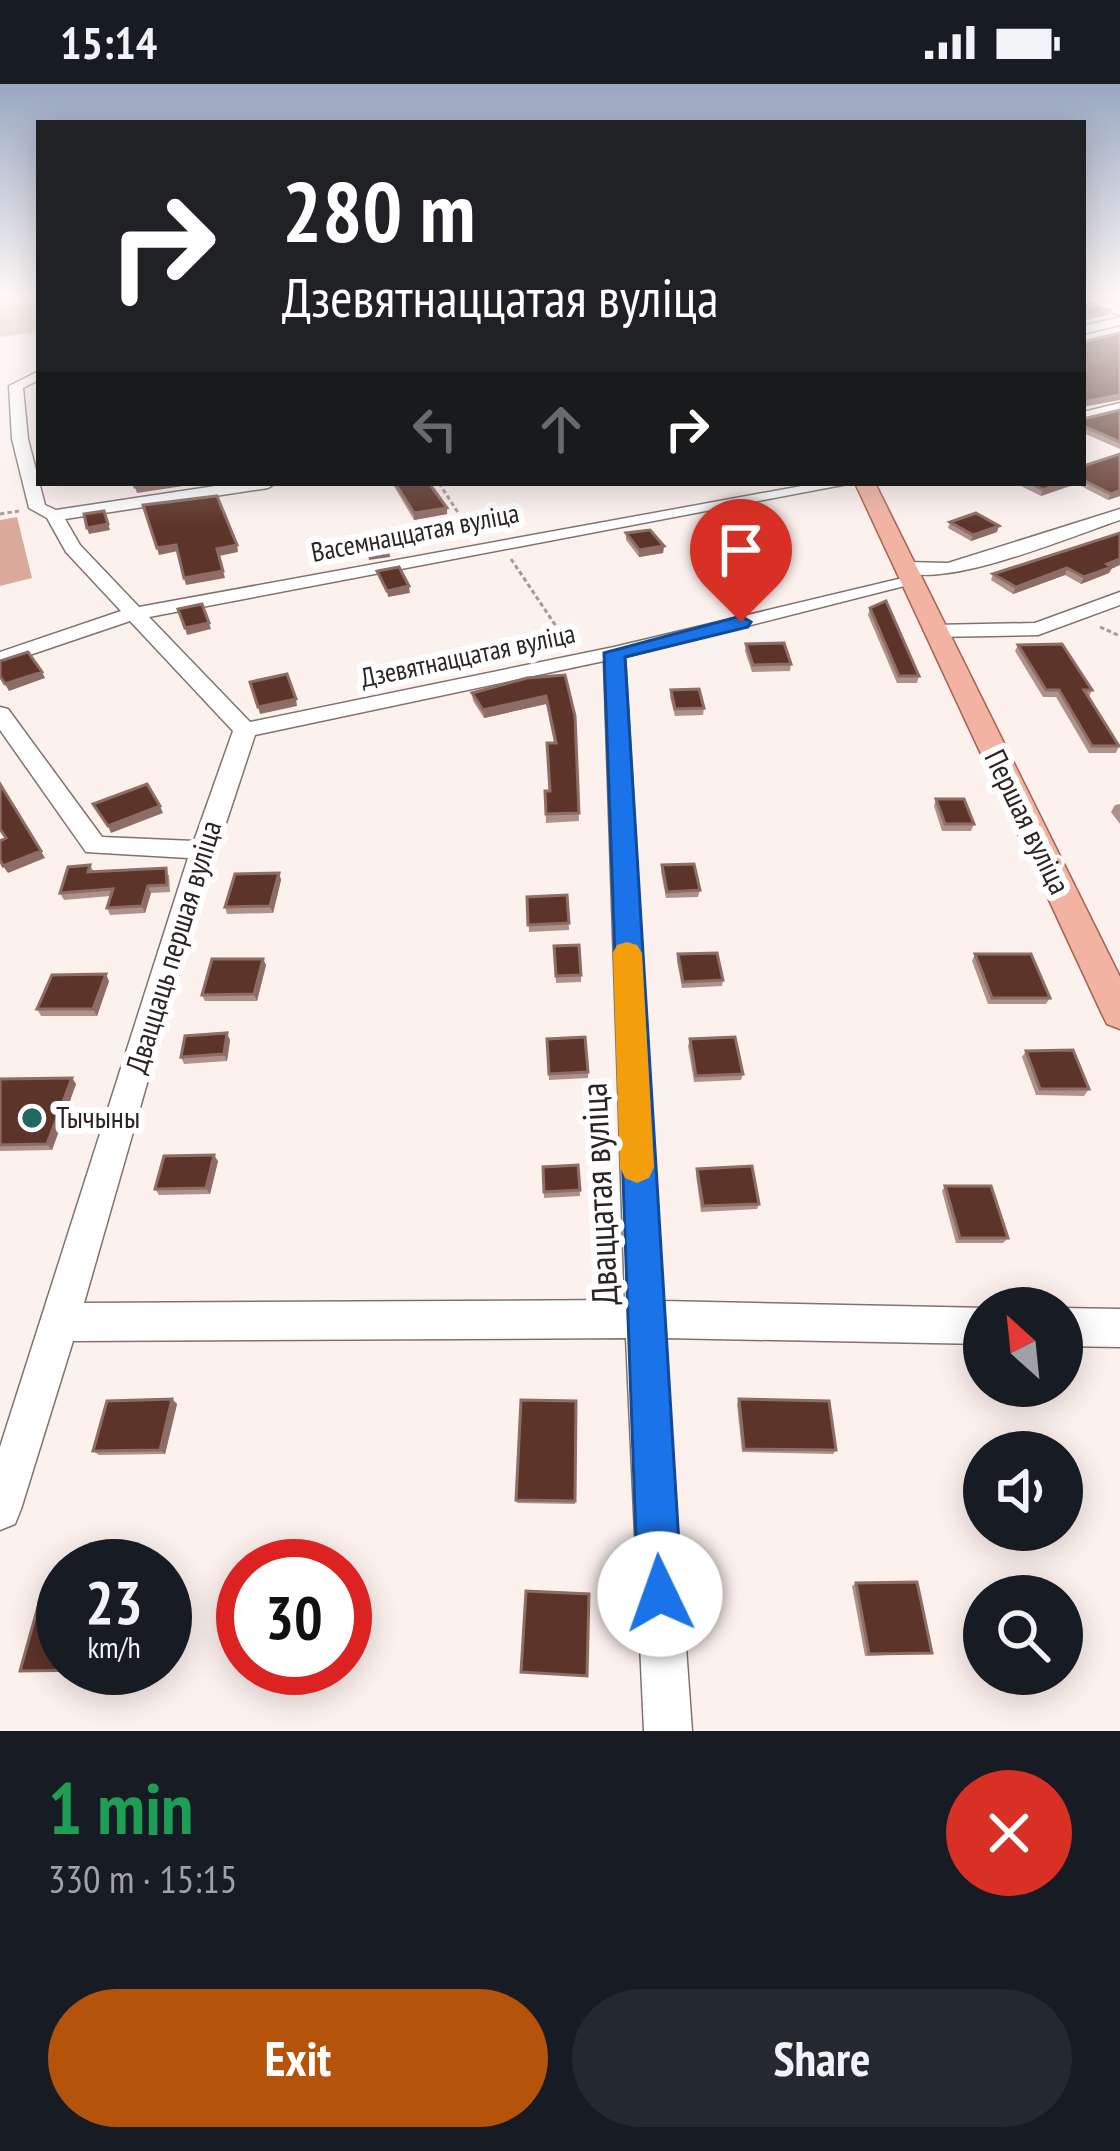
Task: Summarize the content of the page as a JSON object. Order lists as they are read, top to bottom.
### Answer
{
  "streets": {
    "main road": ["Першая вуліца"],
    "street": [
      "Васемнаццатая вуліца",
      "Дзевятнаццатая вуліца",
      "Дваццаць першая вуліца",
      "Дваццатая вуліца"
    ]
  },
  "crossings": [
    ["Дзевятнаццатая вуліца", "Першая вуліца"],
    ["Дзевятнаццатая вуліца", "Дваццаць першая вуліца"],
    ["Дзевятнаццатая вуліца", "Дваццатая вуліца"]
  ],
  "places": ["Тычыны"],
  "north": "top left",
  "page": {
    "status": "15:14",
    "turn": ["280 m", "Дзевятнаццатая вуліца"],
    "speed": "23 km/h",
    "limit": "30",
    "heading": ["1 min", "330 m · 15:15"],
    "buttons": ["Exit", "Share"]
  }
}
